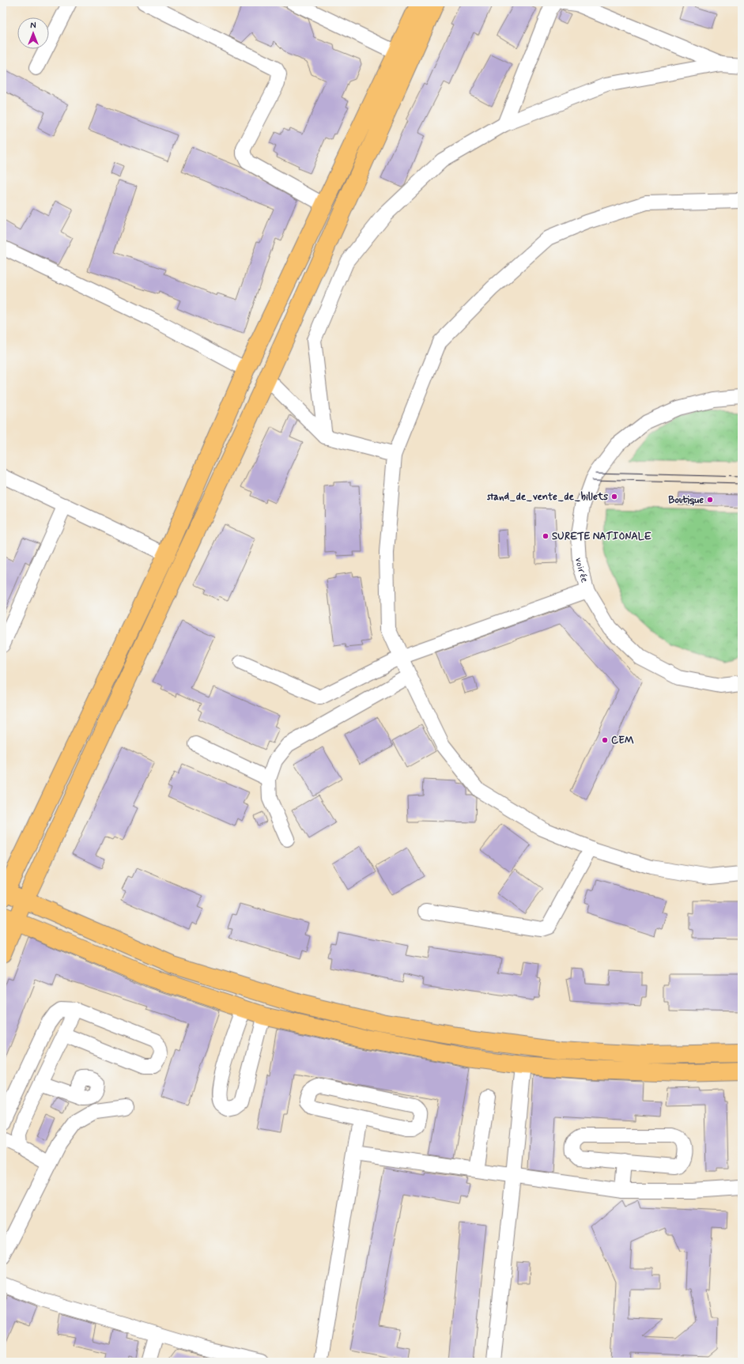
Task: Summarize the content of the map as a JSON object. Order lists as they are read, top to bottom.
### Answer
{
  "streets": {
    "street": ["voirée"]
  },
  "places": [
    "stand_de_vente_de_billets",
    "Boutique",
    "SURETE NATIONALE",
    "CEM"
  ],
  "north": "top"
}
